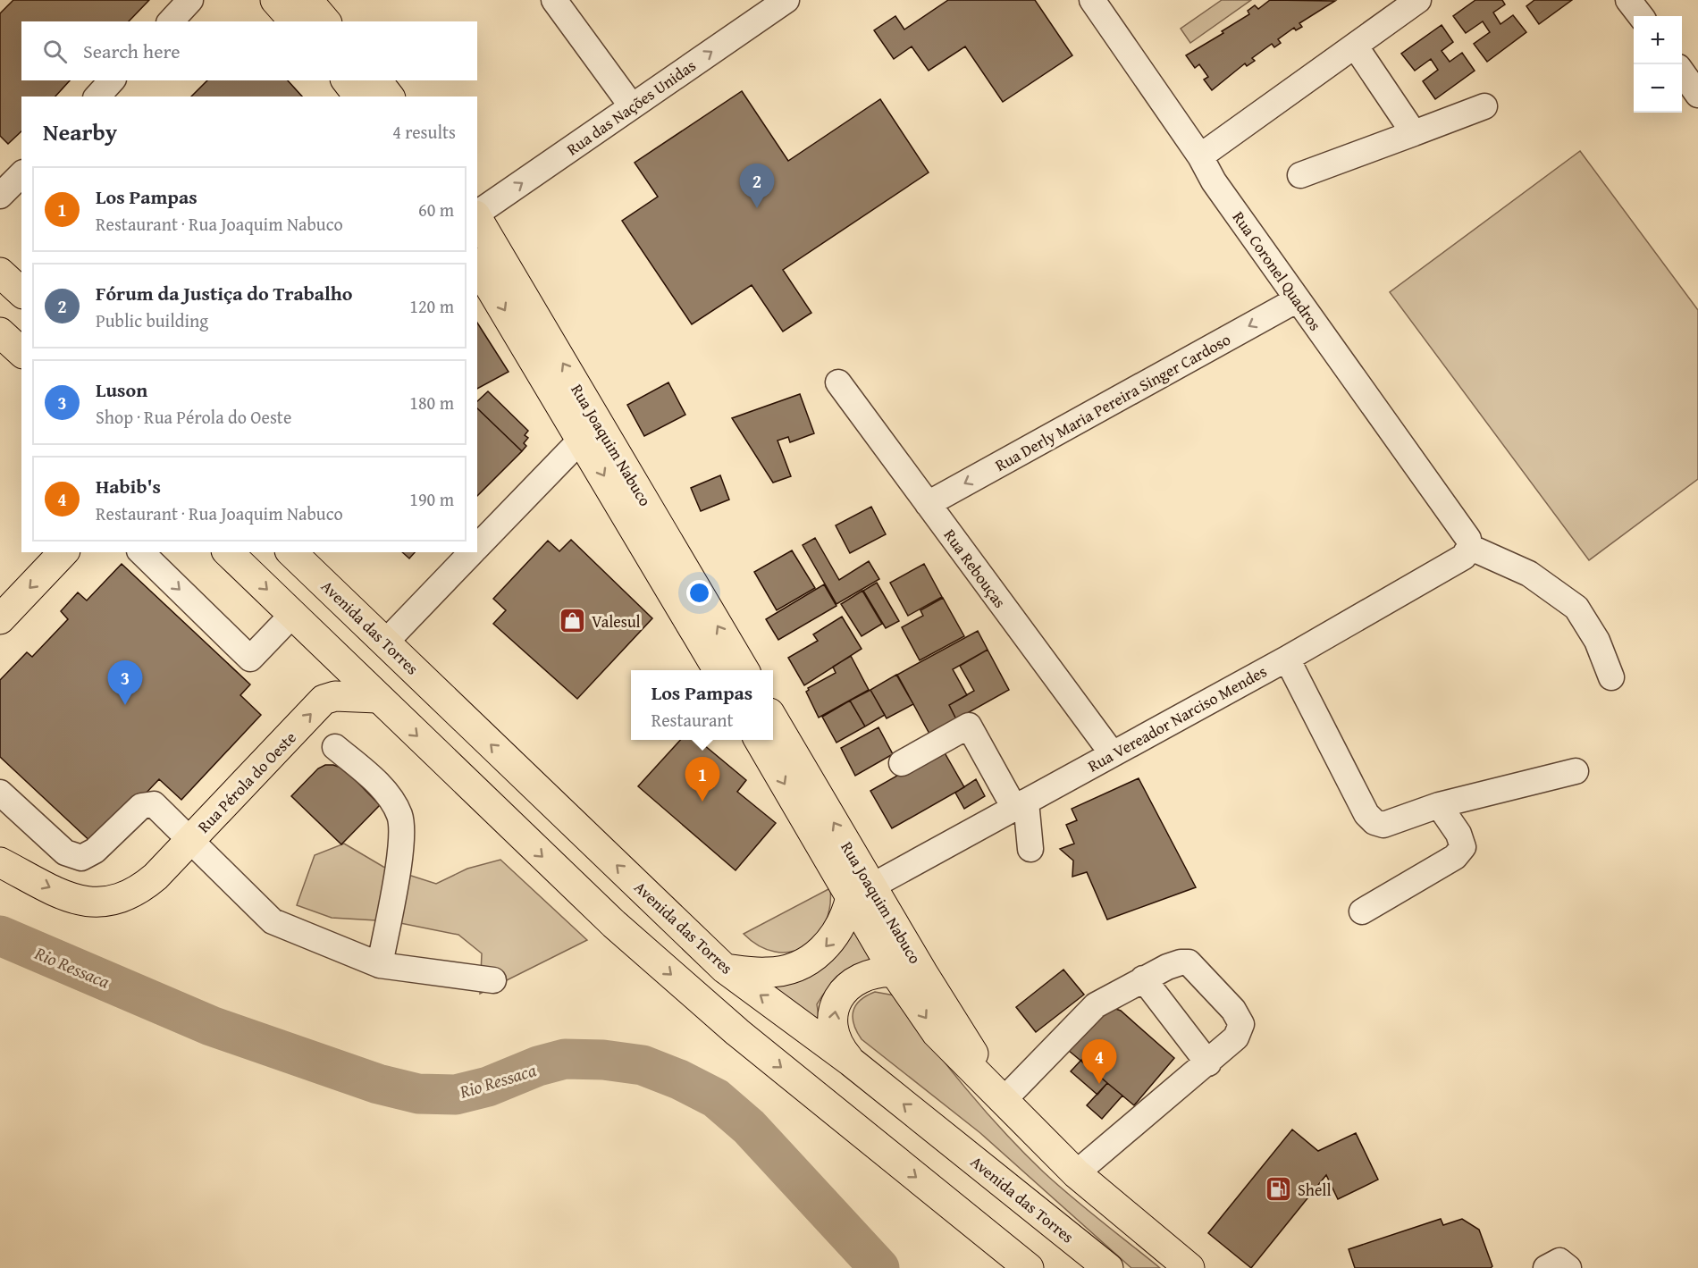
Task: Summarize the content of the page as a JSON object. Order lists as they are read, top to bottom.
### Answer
{
  "streets": {
    "main road": ["Rua Joaquim Nabuco", "Avenida das Torres", "Rua Pérola do Oeste"],
    "street": [
      "Rua das Nações Unidas",
      "Rua Coronel Quadros",
      "Rua Derly Maria Pereira Singer Cardoso",
      "Rua Rebouças",
      "Rua Vereador Narciso Mendes"
    ]
  },
  "crossings": [
    ["Rua Coronel Quadros", "Rua Derly Maria Pereira Singer Cardoso"],
    ["Rua Coronel Quadros", "Rua Vereador Narciso Mendes"],
    ["Rua Derly Maria Pereira Singer Cardoso", "Rua Rebouças"],
    ["Rua Joaquim Nabuco", "Rua Vereador Narciso Mendes"],
    ["Rua Rebouças", "Rua Vereador Narciso Mendes"]
  ],
  "one_way": ["Rua das Nações Unidas", "Rua Derly Maria Pereira Singer Cardoso", "Rua Pérola do Oeste"],
  "water": ["Rio Ressaca"],
  "places": {
    "shop": ["Valesul"],
    "fuel station": ["Shell"]
  },
  "page": {
    "map_buttons": ["+", "−"],
    "search": "Search here",
    "heading": ["Nearby", "4 results"],
    "pins": [
      "2",
      "3",
      "1",
      "4"
    ],
    "list": [
      {
        "mark": "1",
        "name": "Los Pampas",
        "note": "Restaurant · Rua Joaquim Nabuco",
        "value": "60 m"
      },
      {
        "mark": "2",
        "name": "Fórum da Justiça do Trabalho",
        "note": "Public building",
        "value": "120 m"
      },
      {
        "mark": "3",
        "name": "Luson",
        "note": "Shop · Rua Pérola do Oeste",
        "value": "180 m"
      },
      {
        "mark": "4",
        "name": "Habib's",
        "note": "Restaurant · Rua Joaquim Nabuco",
        "value": "190 m"
      }
    ],
    "popup": ["Los Pampas", "Restaurant"]
  }
}
